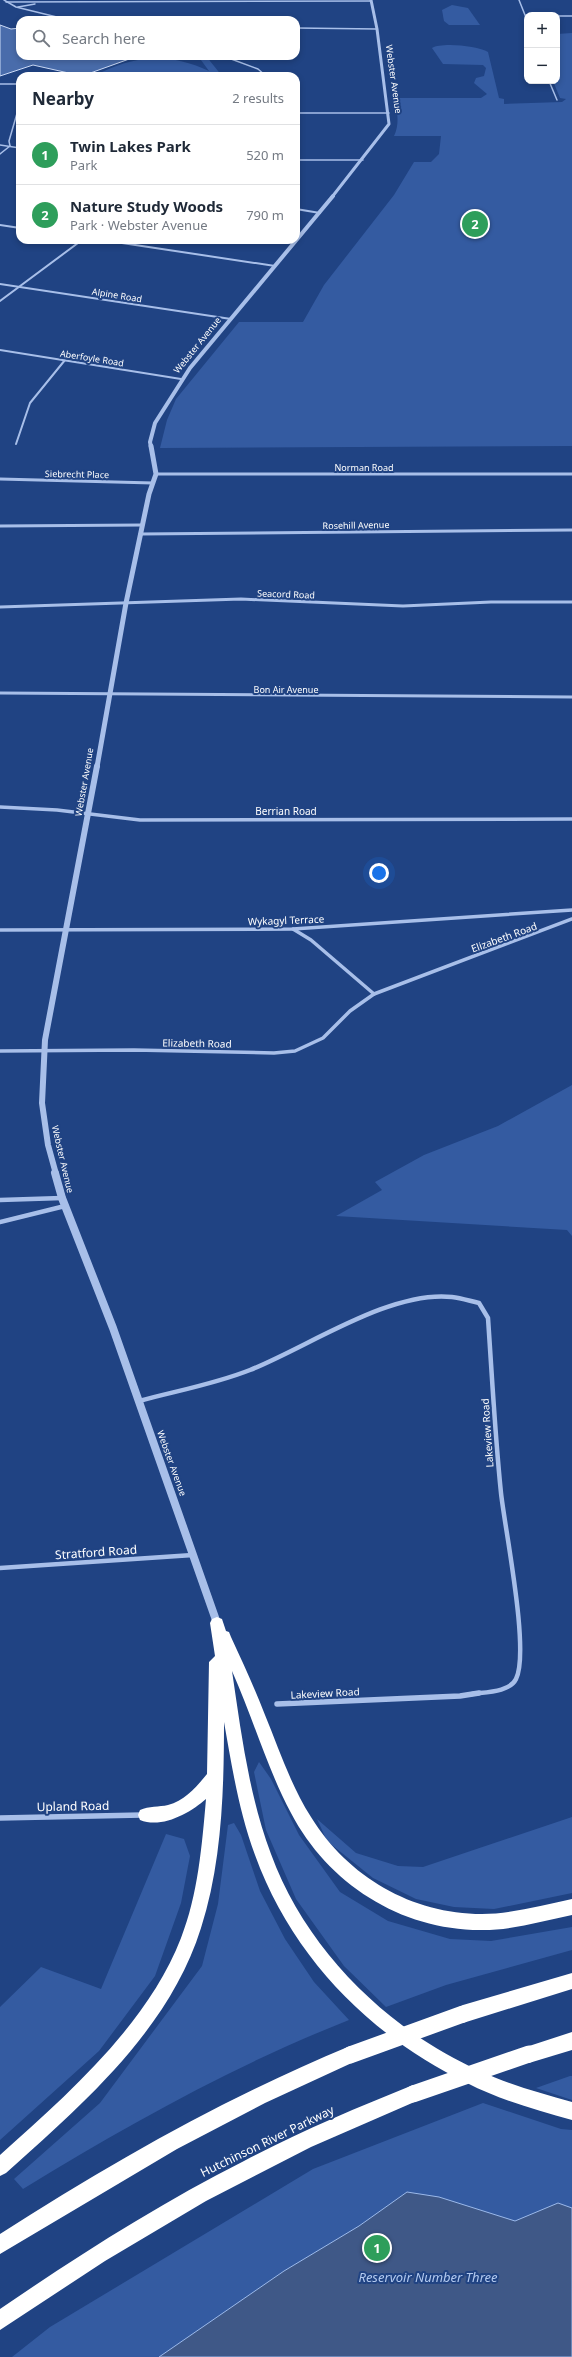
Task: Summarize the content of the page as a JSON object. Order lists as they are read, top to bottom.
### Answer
{
  "streets": {
    "highway": ["Hutchinson River Parkway"],
    "street": [
      "Webster Avenue",
      "Alpine Road",
      "Aberfoyle Road",
      "Norman Road",
      "Siebrecht Place",
      "Rosehill Avenue",
      "Seacord Road",
      "Bon Air Avenue",
      "Berrian Road",
      "Wykagyl Terrace",
      "Elizabeth Road",
      "Lakeview Road",
      "Stratford Road",
      "Upland Road"
    ]
  },
  "crossings": [
    ["Webster Avenue", "Alpine Road"],
    ["Webster Avenue", "Aberfoyle Road"],
    ["Webster Avenue", "Norman Road"],
    ["Webster Avenue", "Siebrecht Place"],
    ["Webster Avenue", "Rosehill Avenue"],
    ["Webster Avenue", "Seacord Road"],
    ["Webster Avenue", "Bon Air Avenue"],
    ["Webster Avenue", "Berrian Road"],
    ["Webster Avenue", "Wykagyl Terrace"],
    ["Webster Avenue", "Elizabeth Road"],
    ["Webster Avenue", "Lakeview Road"],
    ["Webster Avenue", "Stratford Road"]
  ],
  "water": ["Reservoir Number Three"],
  "page": {
    "map_buttons": ["+", "−"],
    "search": "Search here",
    "heading": ["Nearby", "2 results"],
    "list": [
      {
        "mark": "1",
        "name": "Twin Lakes Park",
        "note": "Park",
        "value": "520 m"
      },
      {
        "mark": "2",
        "name": "Nature Study Woods",
        "note": "Park · Webster Avenue",
        "value": "790 m"
      }
    ],
    "pins": ["2", "1"]
  }
}
